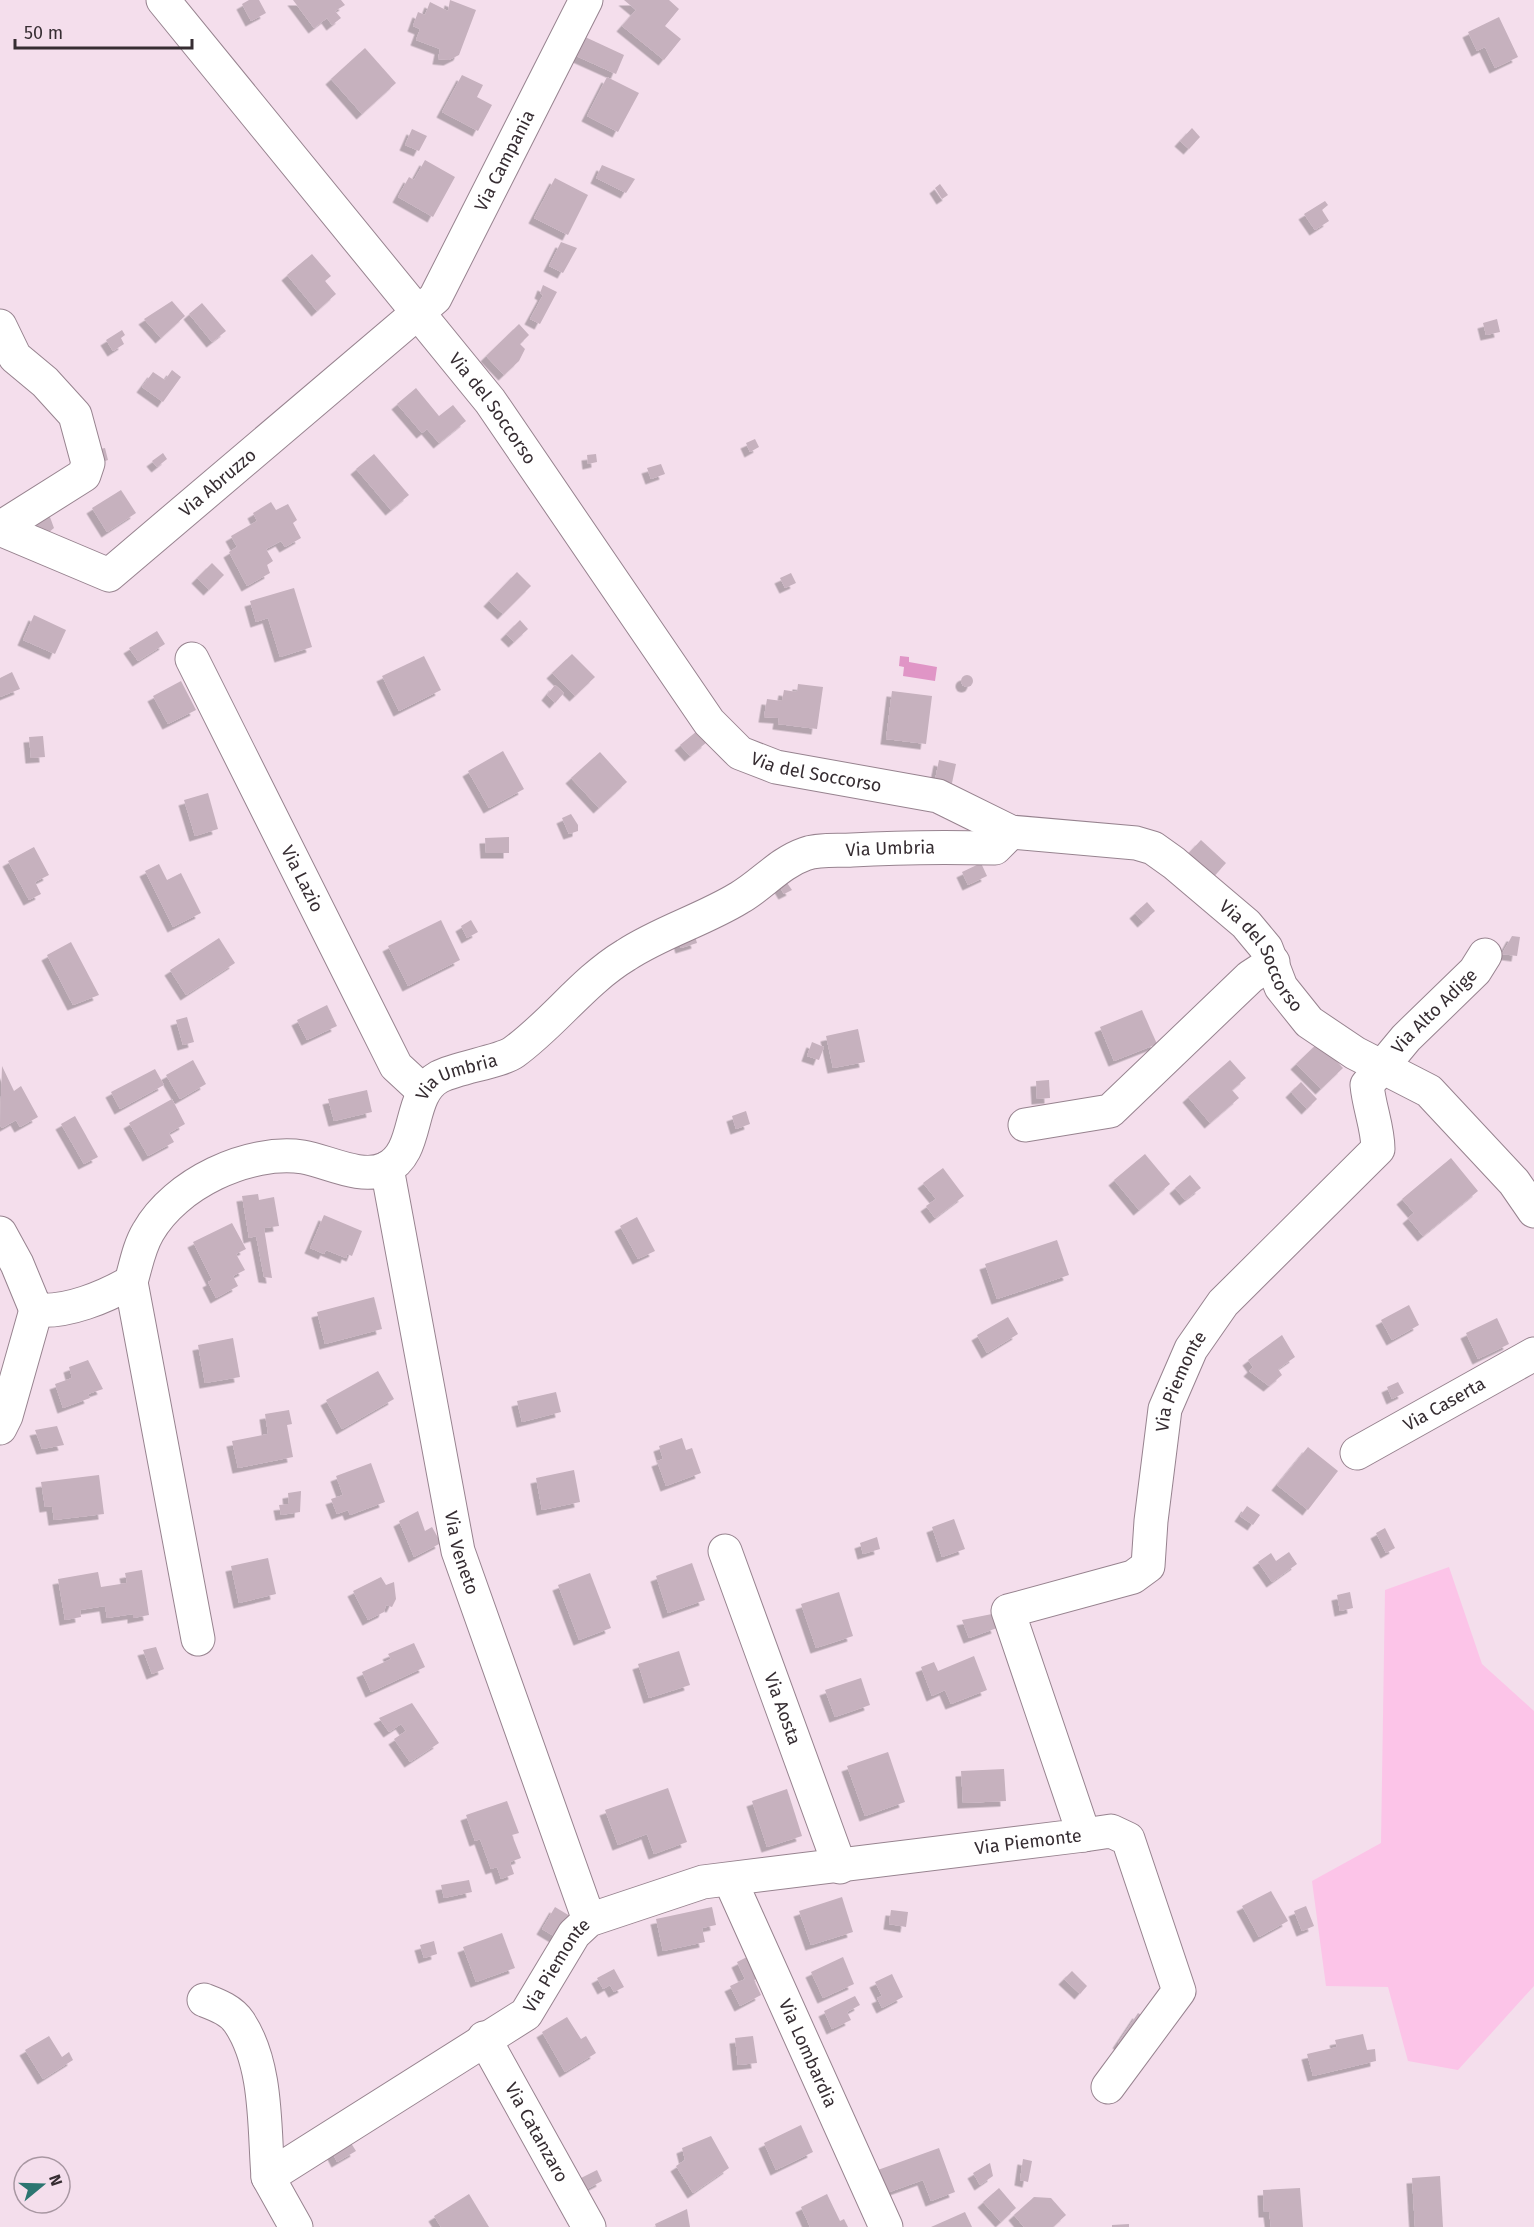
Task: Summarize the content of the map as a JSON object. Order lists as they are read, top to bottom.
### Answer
{
  "streets": {
    "street": [
      "Via Campania",
      "Via del Soccorso",
      "Via Abruzzo",
      "Via Umbria",
      "Via Lazio",
      "Via Alto Adige",
      "Via Piemonte",
      "Via Caserta",
      "Via Veneto",
      "Via Aosta",
      "Via Lombardia",
      "Via Catanzaro"
    ]
  },
  "crossings": [
    ["Via Campania", "Via del Soccorso"],
    ["Via Campania", "Via Abruzzo"],
    ["Via del Soccorso", "Via Abruzzo"],
    ["Via del Soccorso", "Via Umbria"],
    ["Via del Soccorso", "Via Alto Adige"],
    ["Via del Soccorso", "Via Piemonte"],
    ["Via Umbria", "Via Lazio"],
    ["Via Umbria", "Via Veneto"],
    ["Via Alto Adige", "Via Piemonte"],
    ["Via Piemonte", "Via Veneto"],
    ["Via Piemonte", "Via Aosta"],
    ["Via Piemonte", "Via Lombardia"],
    ["Via Piemonte", "Via Catanzaro"]
  ],
  "scale_bar": "50 m",
  "north": "right"
}
